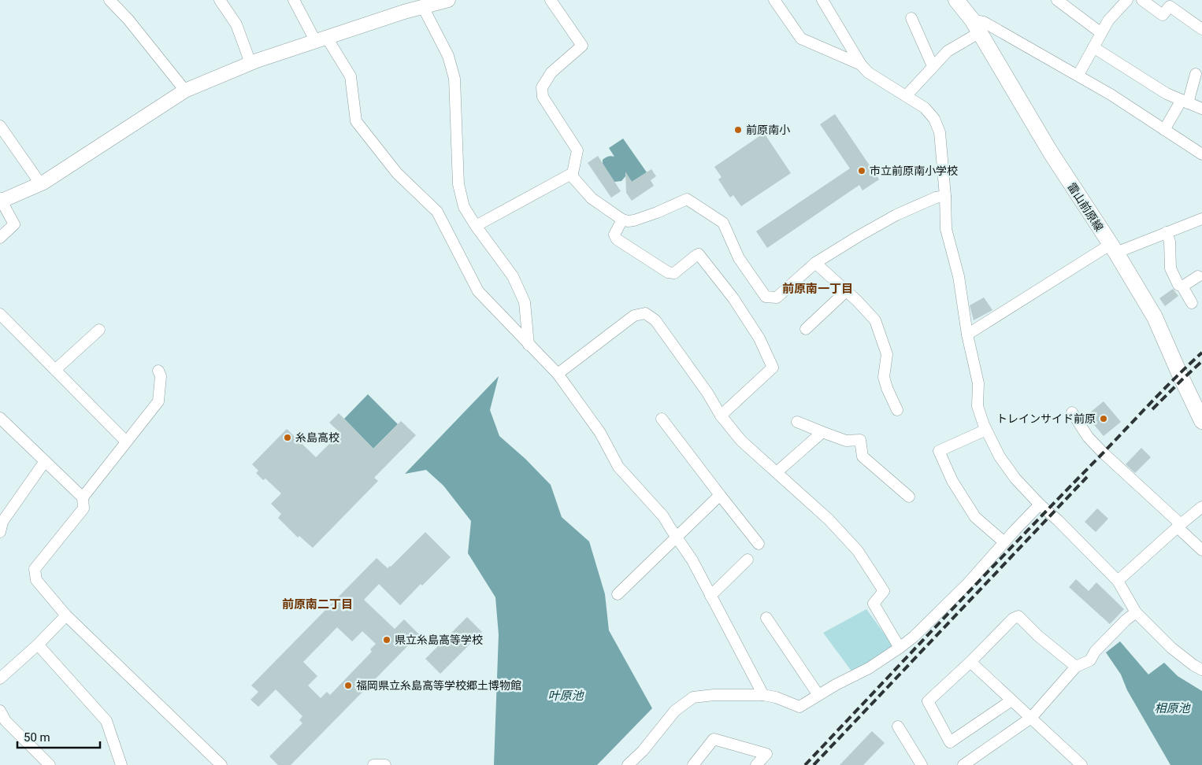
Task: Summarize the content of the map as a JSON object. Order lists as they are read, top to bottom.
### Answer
{
  "streets": {
    "main road": ["雷山前原線"]
  },
  "districts": ["前原南一丁目", "前原南二丁目"],
  "water": ["叶原池", "相原池"],
  "places": [
    "前原南小",
    "市立前原南小学校",
    "トレインサイド前原",
    "糸島高校",
    "県立糸島高等学校",
    "福岡県立糸島高等学校郷土博物館"
  ],
  "scale_bar": "50 m"
}
